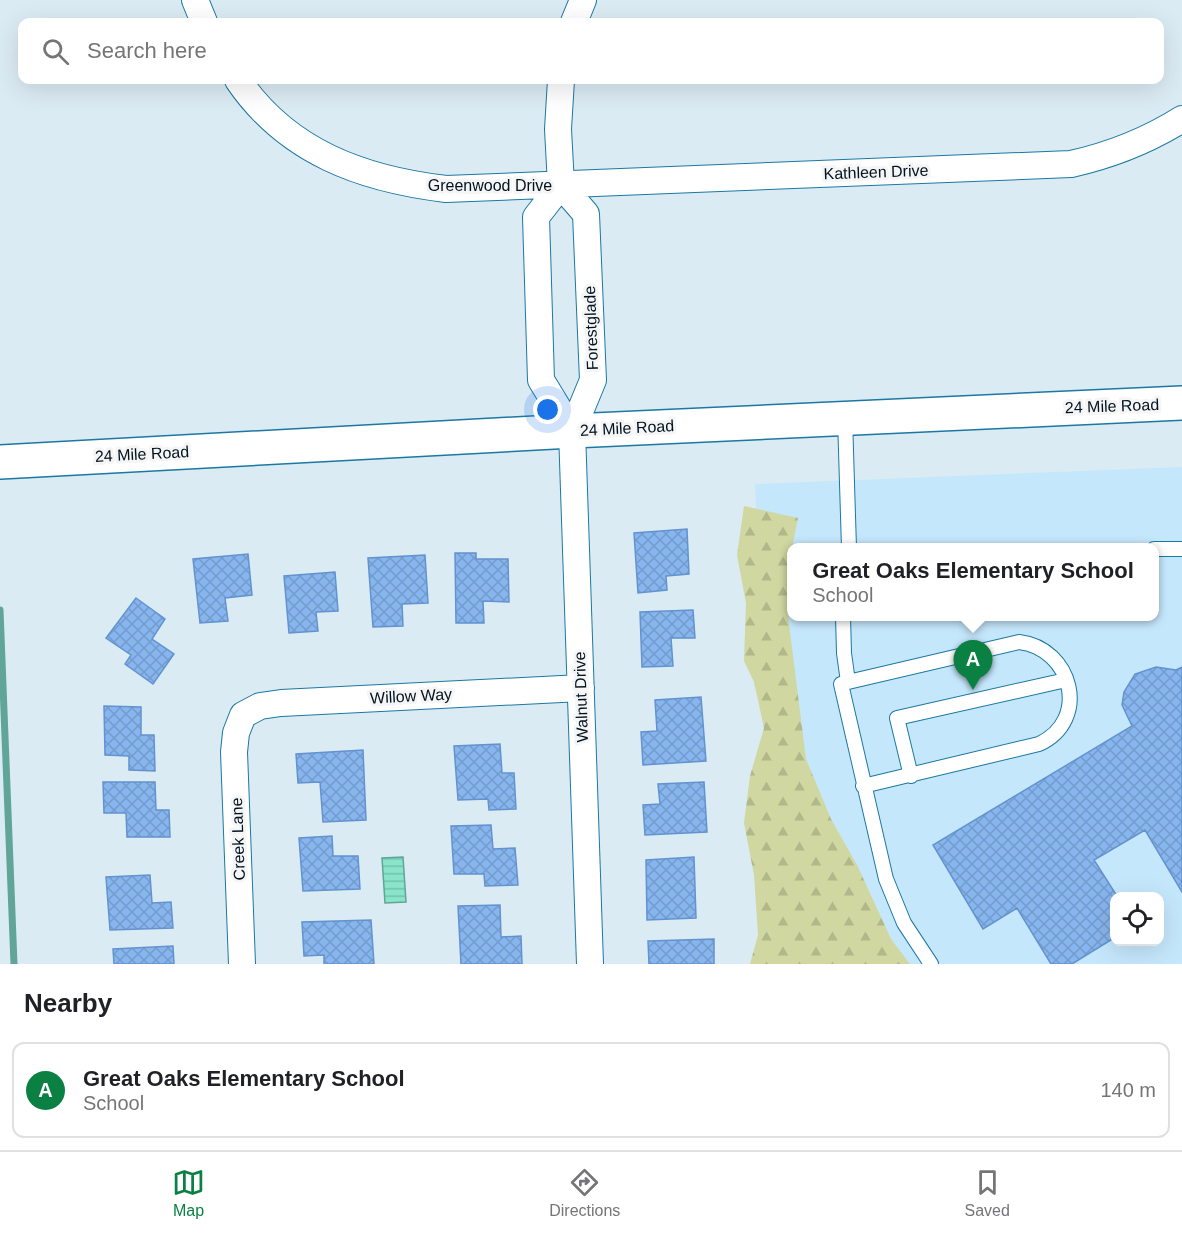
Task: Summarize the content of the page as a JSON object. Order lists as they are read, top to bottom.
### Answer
{
  "streets": {
    "street": [
      "Kathleen Drive",
      "Greenwood Drive",
      "Forestglade",
      "24 Mile Road",
      "Willow Way",
      "Walnut Drive",
      "Creek Lane"
    ]
  },
  "crossings": [
    ["Kathleen Drive", "Greenwood Drive"],
    ["Kathleen Drive", "Forestglade"],
    ["Greenwood Drive", "Forestglade"],
    ["Forestglade", "24 Mile Road"],
    ["Forestglade", "Walnut Drive"],
    ["24 Mile Road", "Walnut Drive"],
    ["Willow Way", "Walnut Drive"],
    ["Willow Way", "Creek Lane"]
  ],
  "page": {
    "search": "Search here",
    "popup": ["Great Oaks Elementary School", "School"],
    "pins": "A",
    "heading": "Nearby",
    "list": [
      {
        "mark": "A",
        "name": "Great Oaks Elementary School",
        "note": "School",
        "value": "140 m"
      }
    ],
    "nav": ["Map", "Directions", "Saved"]
  }
}
